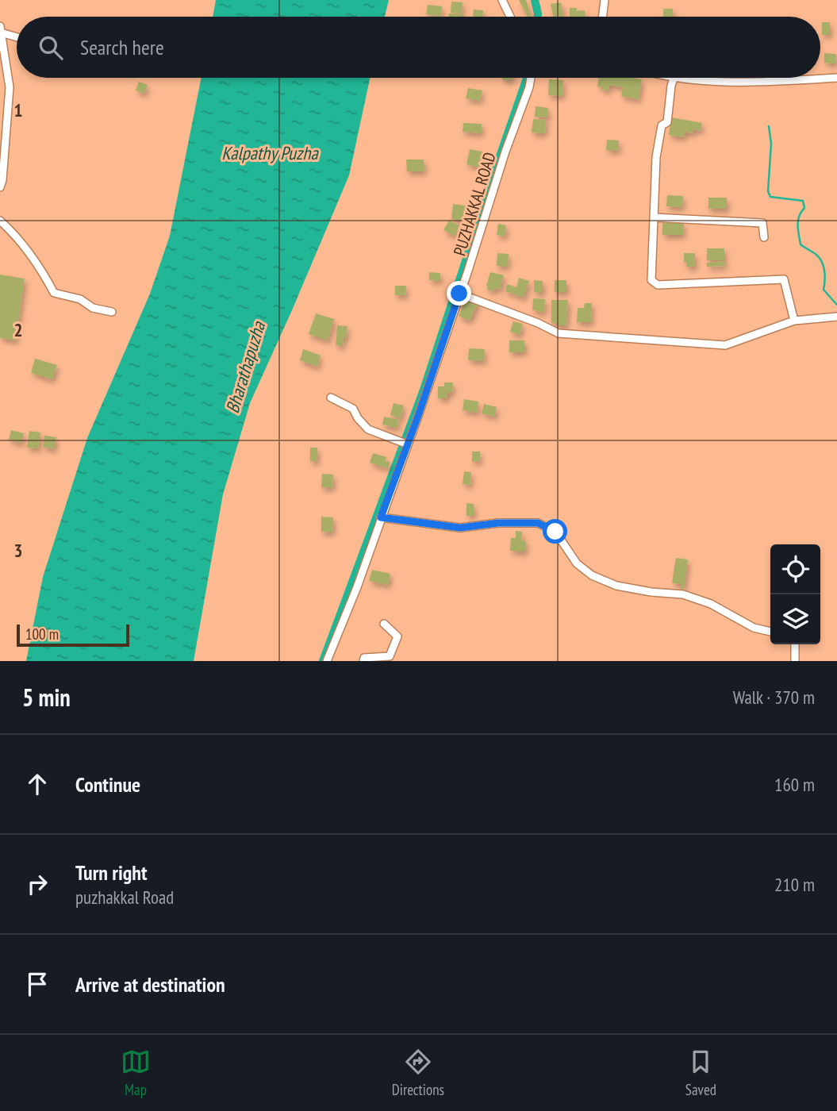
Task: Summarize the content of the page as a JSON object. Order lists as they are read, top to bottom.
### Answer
{
  "streets": {
    "street": ["PUZHAKKAL ROAD"]
  },
  "water": ["Kalpathy Puzha", "Bharathapuzha"],
  "scale_bar": "100 m",
  "page": {
    "search": "Search here",
    "scale": "100 m",
    "heading": ["5 min", "Walk · 370 m"],
    "list": [
      ["Continue", "160 m"],
      ["Turn right", "puzhakkal Road", "210 m"],
      "Arrive at destination"
    ],
    "nav": ["Map", "Directions", "Saved"]
  },
  "grid": {
    "rows": ["1", "2", "3"]
  }
}
